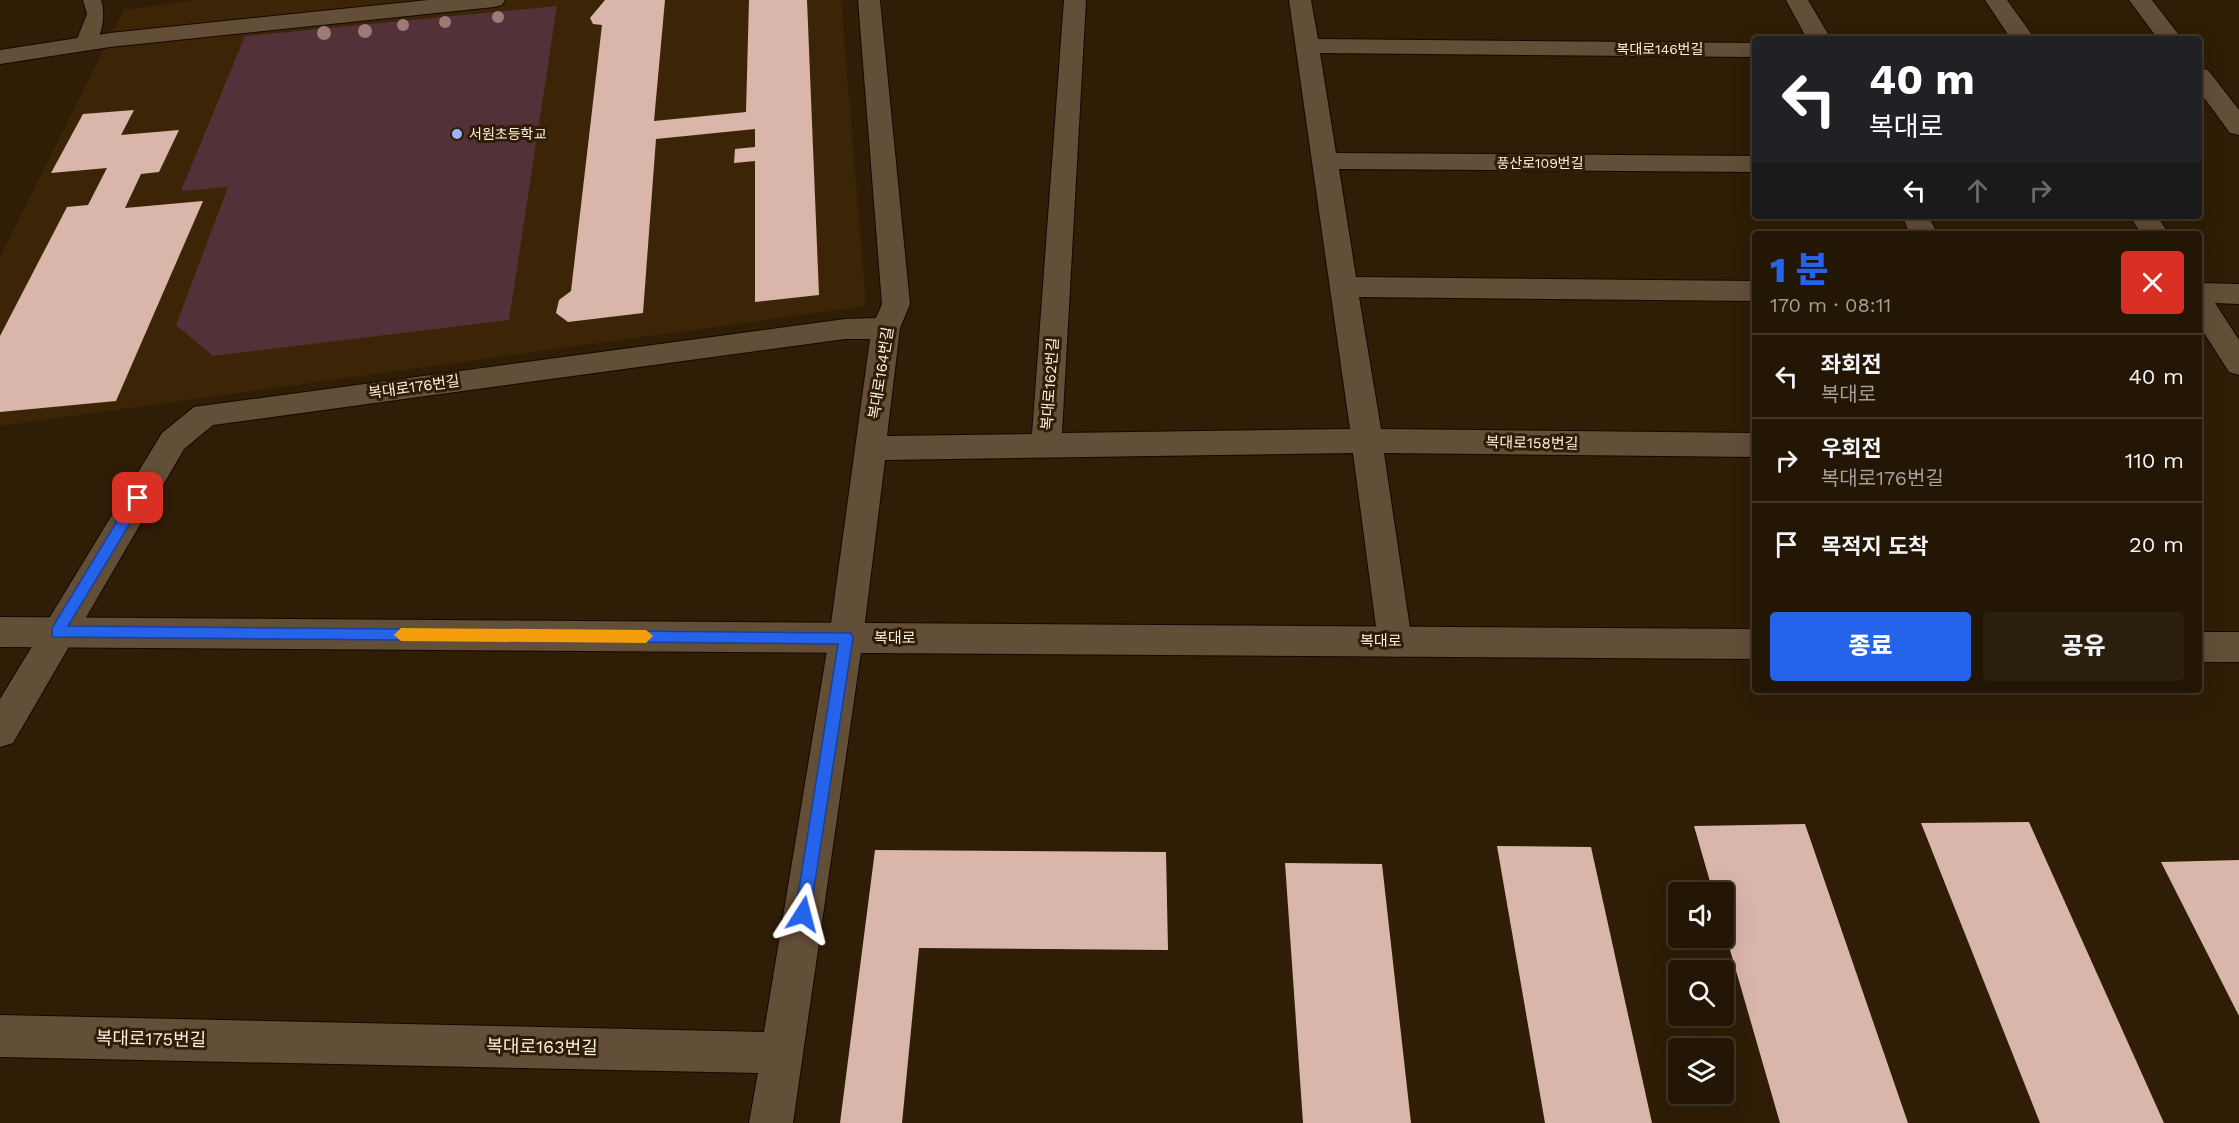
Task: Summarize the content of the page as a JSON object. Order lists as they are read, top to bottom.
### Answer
{
  "streets": {
    "street": [
      "복대로146번길",
      "풍산로109번길",
      "복대로164번길",
      "복대로162번길",
      "복대로176번길",
      "복대로158번길",
      "복대로",
      "복대로175번길",
      "복대로163번길"
    ]
  },
  "crossings": [
    ["복대로164번길", "복대로176번길"],
    ["복대로164번길", "복대로"],
    ["복대로162번길", "복대로158번길"],
    ["복대로176번길", "복대로"],
    ["복대로175번길", "복대로163번길"]
  ],
  "places": ["서원초등학교"],
  "page": {
    "turn": ["40 m", "복대로"],
    "heading": ["1 분", "170 m · 08:11"],
    "list": [
      {
        "name": "좌회전",
        "note": "복대로",
        "value": "40 m"
      },
      {
        "name": "우회전",
        "note": "복대로176번길",
        "value": "110 m"
      },
      {
        "name": "목적지 도착",
        "value": "20 m"
      }
    ],
    "buttons": ["종료", "공유"]
  }
}
